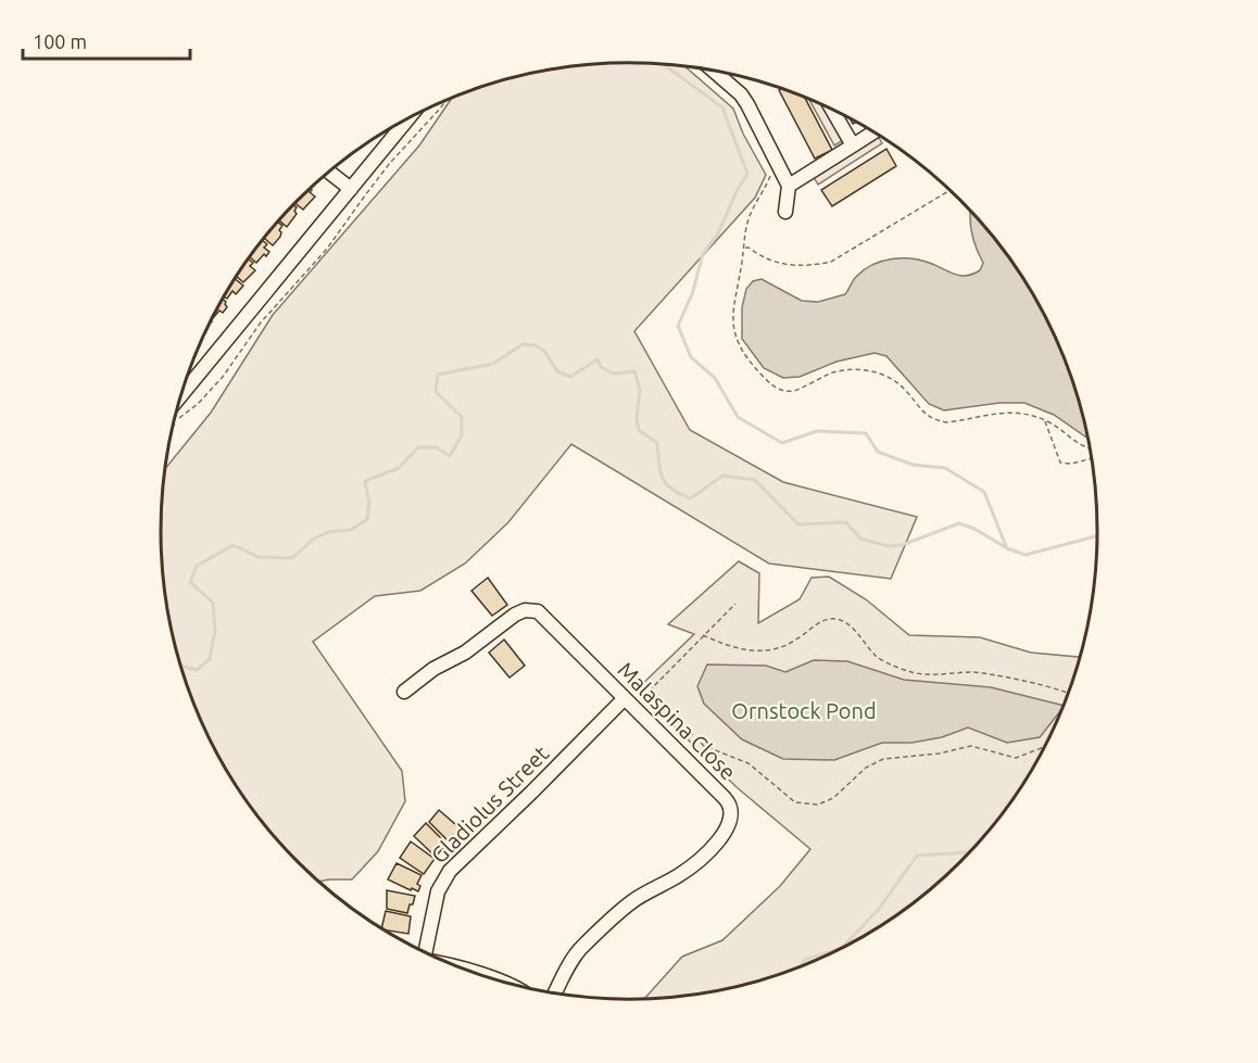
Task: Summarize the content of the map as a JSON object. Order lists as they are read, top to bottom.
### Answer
{
  "streets": {
    "street": ["Malaspina Close", "Gladiolus Street"]
  },
  "crossings": [
    ["Malaspina Close", "Gladiolus Street"]
  ],
  "parks": ["Ornstock Pond"],
  "scale_bar": "100 m"
}
